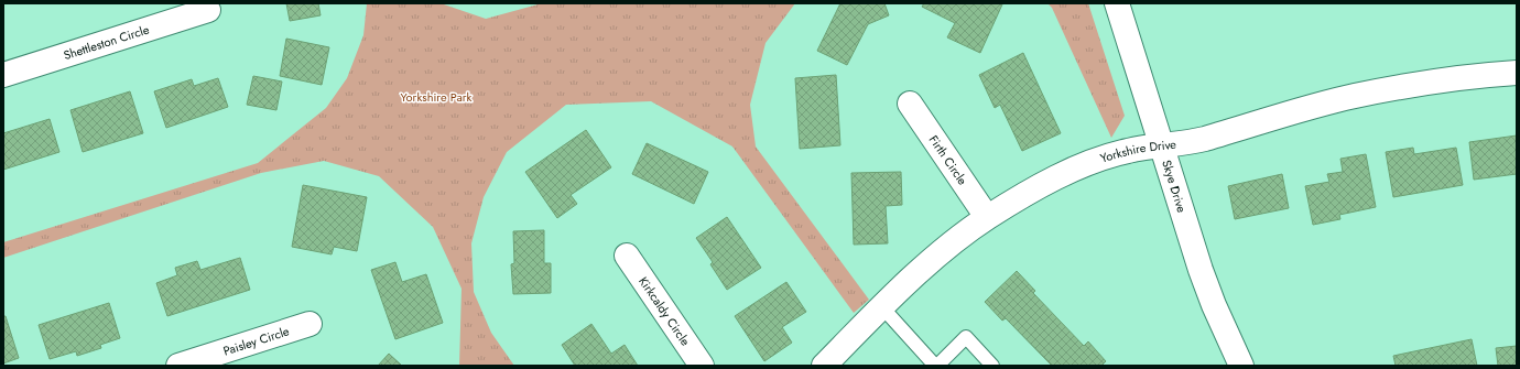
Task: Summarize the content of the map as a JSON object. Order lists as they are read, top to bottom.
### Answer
{
  "streets": {
    "street": [
      "Shettleston Circle",
      "Yorkshire Drive",
      "Firth Circle",
      "Skye Drive",
      "Kirkcaldy Circle",
      "Paisley Circle"
    ]
  },
  "crossings": [
    ["Yorkshire Drive", "Firth Circle"],
    ["Yorkshire Drive", "Skye Drive"]
  ],
  "parks": ["Yorkshire Park"]
}
